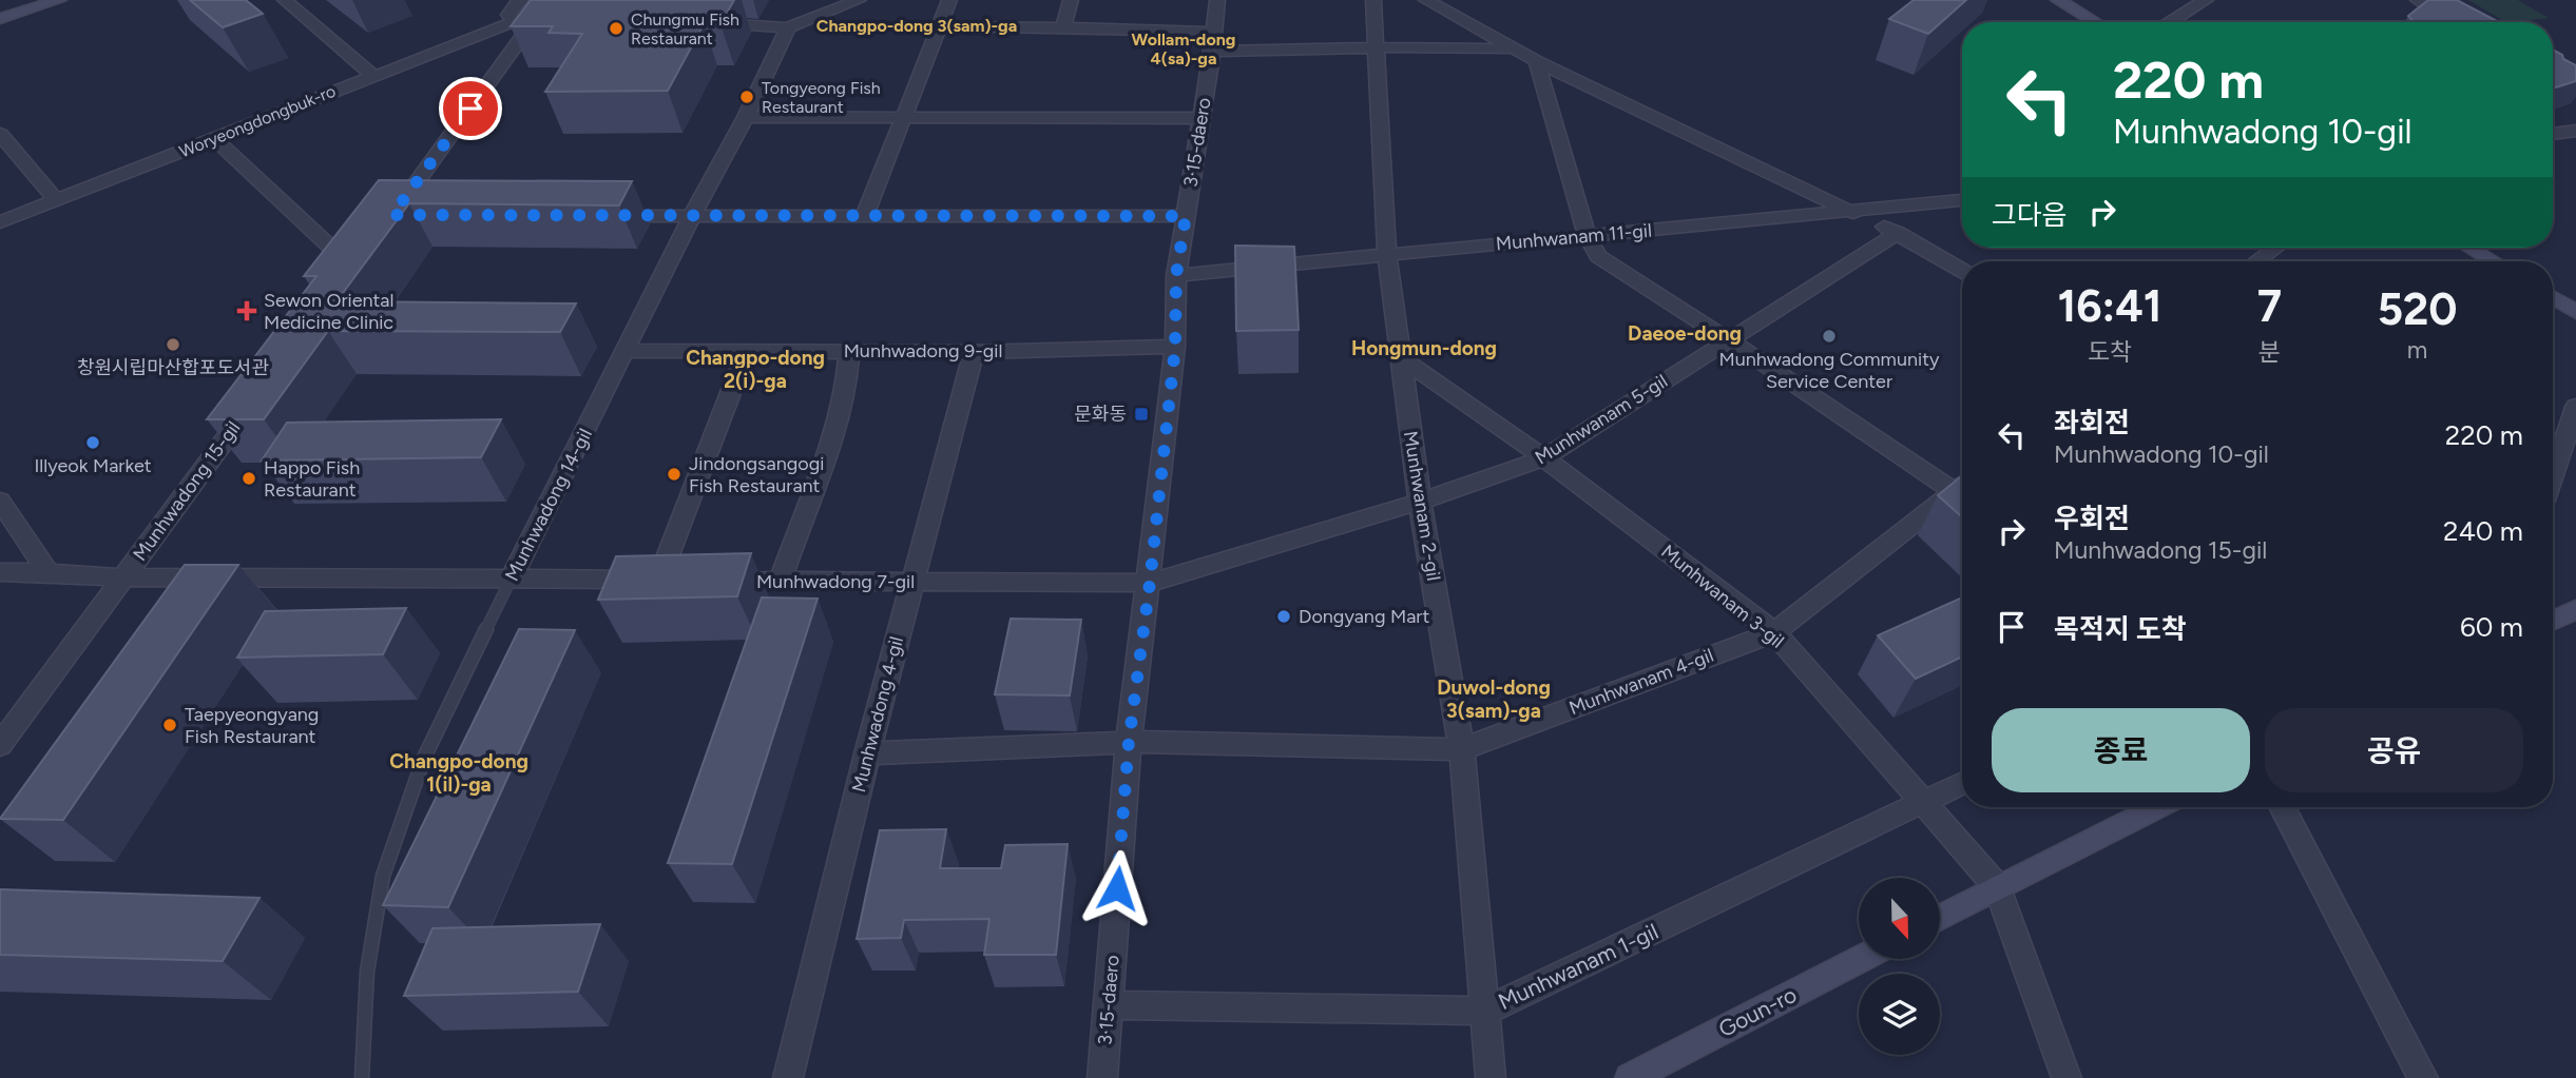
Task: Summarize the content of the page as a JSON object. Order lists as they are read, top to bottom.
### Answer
{
  "streets": {
    "main road": ["Goun-ro"],
    "street": [
      "Woryeongdongbuk-ro",
      "3·15-daero",
      "Munhwanam 11-gil",
      "Munhwadong 9-gil",
      "Munhwanam 5-gil",
      "Munhwadong 15-gil",
      "Munhwadong 14-gil",
      "Munhwanam 2-gil",
      "Munhwadong 7-gil",
      "Munhwanam 3-gil",
      "Munhwanam 4-gil",
      "Munhwadong 4-gil",
      "Munhwanam 1-gil"
    ]
  },
  "crossings": [
    ["3·15-daero", "Munhwanam 11-gil"],
    ["3·15-daero", "Munhwadong 9-gil"],
    ["3·15-daero", "Munhwanam 5-gil"],
    ["3·15-daero", "Munhwadong 7-gil"],
    ["3·15-daero", "Munhwanam 4-gil"],
    ["3·15-daero", "Munhwanam 1-gil"],
    ["Munhwanam 11-gil", "Munhwanam 2-gil"],
    ["Munhwadong 9-gil", "Munhwadong 14-gil"],
    ["Munhwadong 9-gil", "Munhwadong 4-gil"],
    ["Munhwanam 5-gil", "Munhwanam 2-gil"],
    ["Munhwanam 5-gil", "Munhwadong 7-gil"],
    ["Munhwanam 5-gil", "Munhwanam 3-gil"],
    ["Munhwanam 2-gil", "Munhwanam 3-gil"],
    ["Munhwanam 2-gil", "Munhwanam 4-gil"],
    ["Munhwanam 2-gil", "Munhwanam 1-gil"],
    ["Munhwadong 7-gil", "Munhwadong 4-gil"],
    ["Munhwanam 3-gil", "Munhwanam 4-gil"],
    ["Munhwanam 3-gil", "Munhwanam 1-gil"],
    ["Munhwanam 4-gil", "Munhwadong 4-gil"]
  ],
  "districts": [
    "Changpo-dong 3(sam)-ga",
    "Wollam-dong 4(sa)-ga",
    "Daeoe-dong",
    "Hongmun-dong",
    "Changpo-dong 2(i)-ga",
    "Duwol-dong 3(sam)-ga",
    "Changpo-dong 1(il)-ga"
  ],
  "places": {
    "other": [
      "Chungmu Fish Restaurant",
      "Tongyeong Fish Restaurant",
      "Munhwadong Community Service Center",
      "창원시립마산합포도서관",
      "Illyeok Market",
      "Jindongsangogi Fish Restaurant",
      "Happo Fish Restaurant",
      "Dongyang Mart",
      "Taepyeongyang Fish Restaurant"
    ],
    "health": ["Sewon Oriental Medicine Clinic"],
    "transit": ["문화동"]
  },
  "north": "bottom",
  "page": {
    "turn": ["220 m", "Munhwadong 10-gil"],
    "then": "그다음",
    "eta": [
      "16:41",
      "도착",
      "7",
      "분",
      "520",
      "m"
    ],
    "list": [
      {
        "name": "좌회전",
        "note": "Munhwadong 10-gil",
        "value": "220 m"
      },
      {
        "name": "우회전",
        "note": "Munhwadong 15-gil",
        "value": "240 m"
      },
      {
        "name": "목적지 도착",
        "value": "60 m"
      }
    ],
    "buttons": ["종료", "공유"]
  }
}
